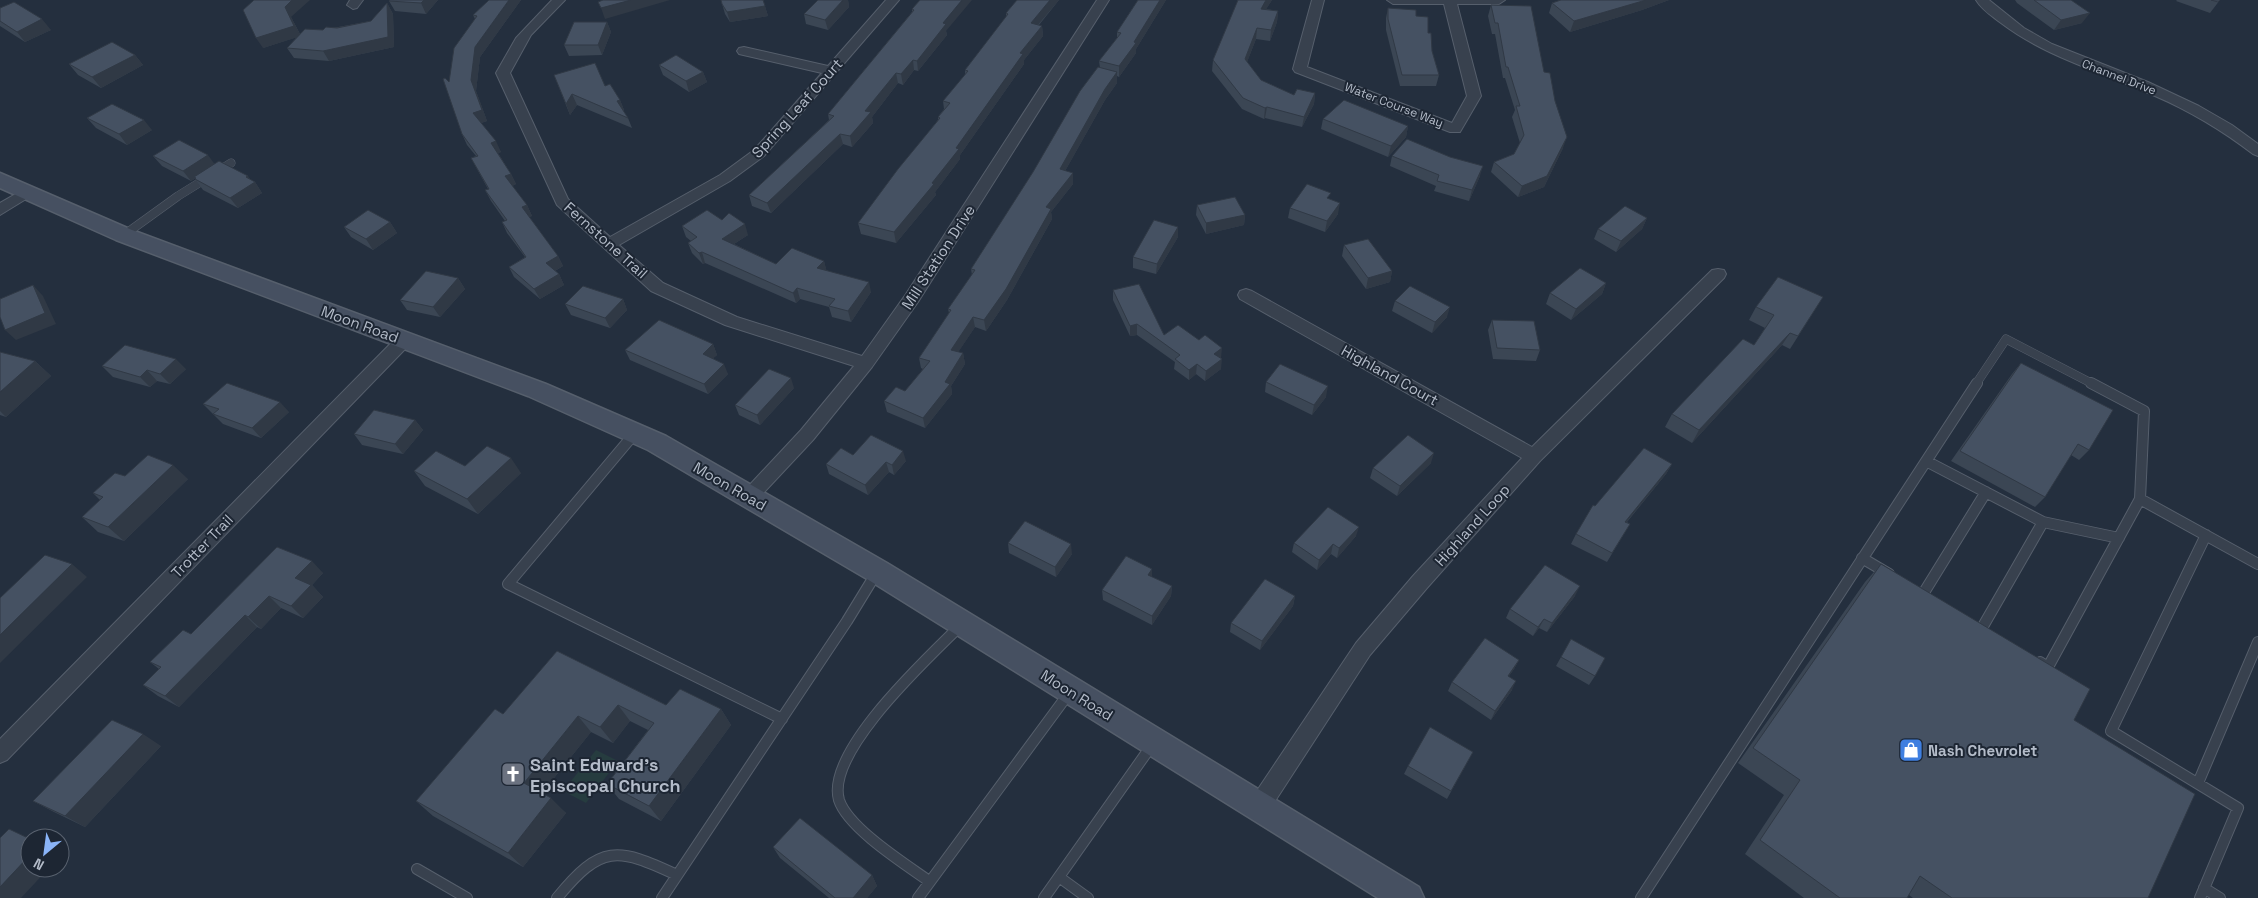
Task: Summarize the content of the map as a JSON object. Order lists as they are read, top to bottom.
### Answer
{
  "streets": {
    "street": [
      "Channel Drive",
      "Water Course Way",
      "Spring Leaf Court",
      "Fernstone Trail",
      "Mill Station Drive",
      "Moon Road",
      "Highland Court",
      "Highland Loop",
      "Trotter Trail"
    ]
  },
  "crossings": [
    ["Spring Leaf Court", "Fernstone Trail"],
    ["Fernstone Trail", "Mill Station Drive"],
    ["Mill Station Drive", "Moon Road"],
    ["Moon Road", "Highland Loop"],
    ["Moon Road", "Trotter Trail"],
    ["Highland Court", "Highland Loop"]
  ],
  "places": {
    "shop": ["Nash Chevrolet"],
    "church": ["Saint Edward's Episcopal Church"]
  },
  "north": "bottom left"
}
